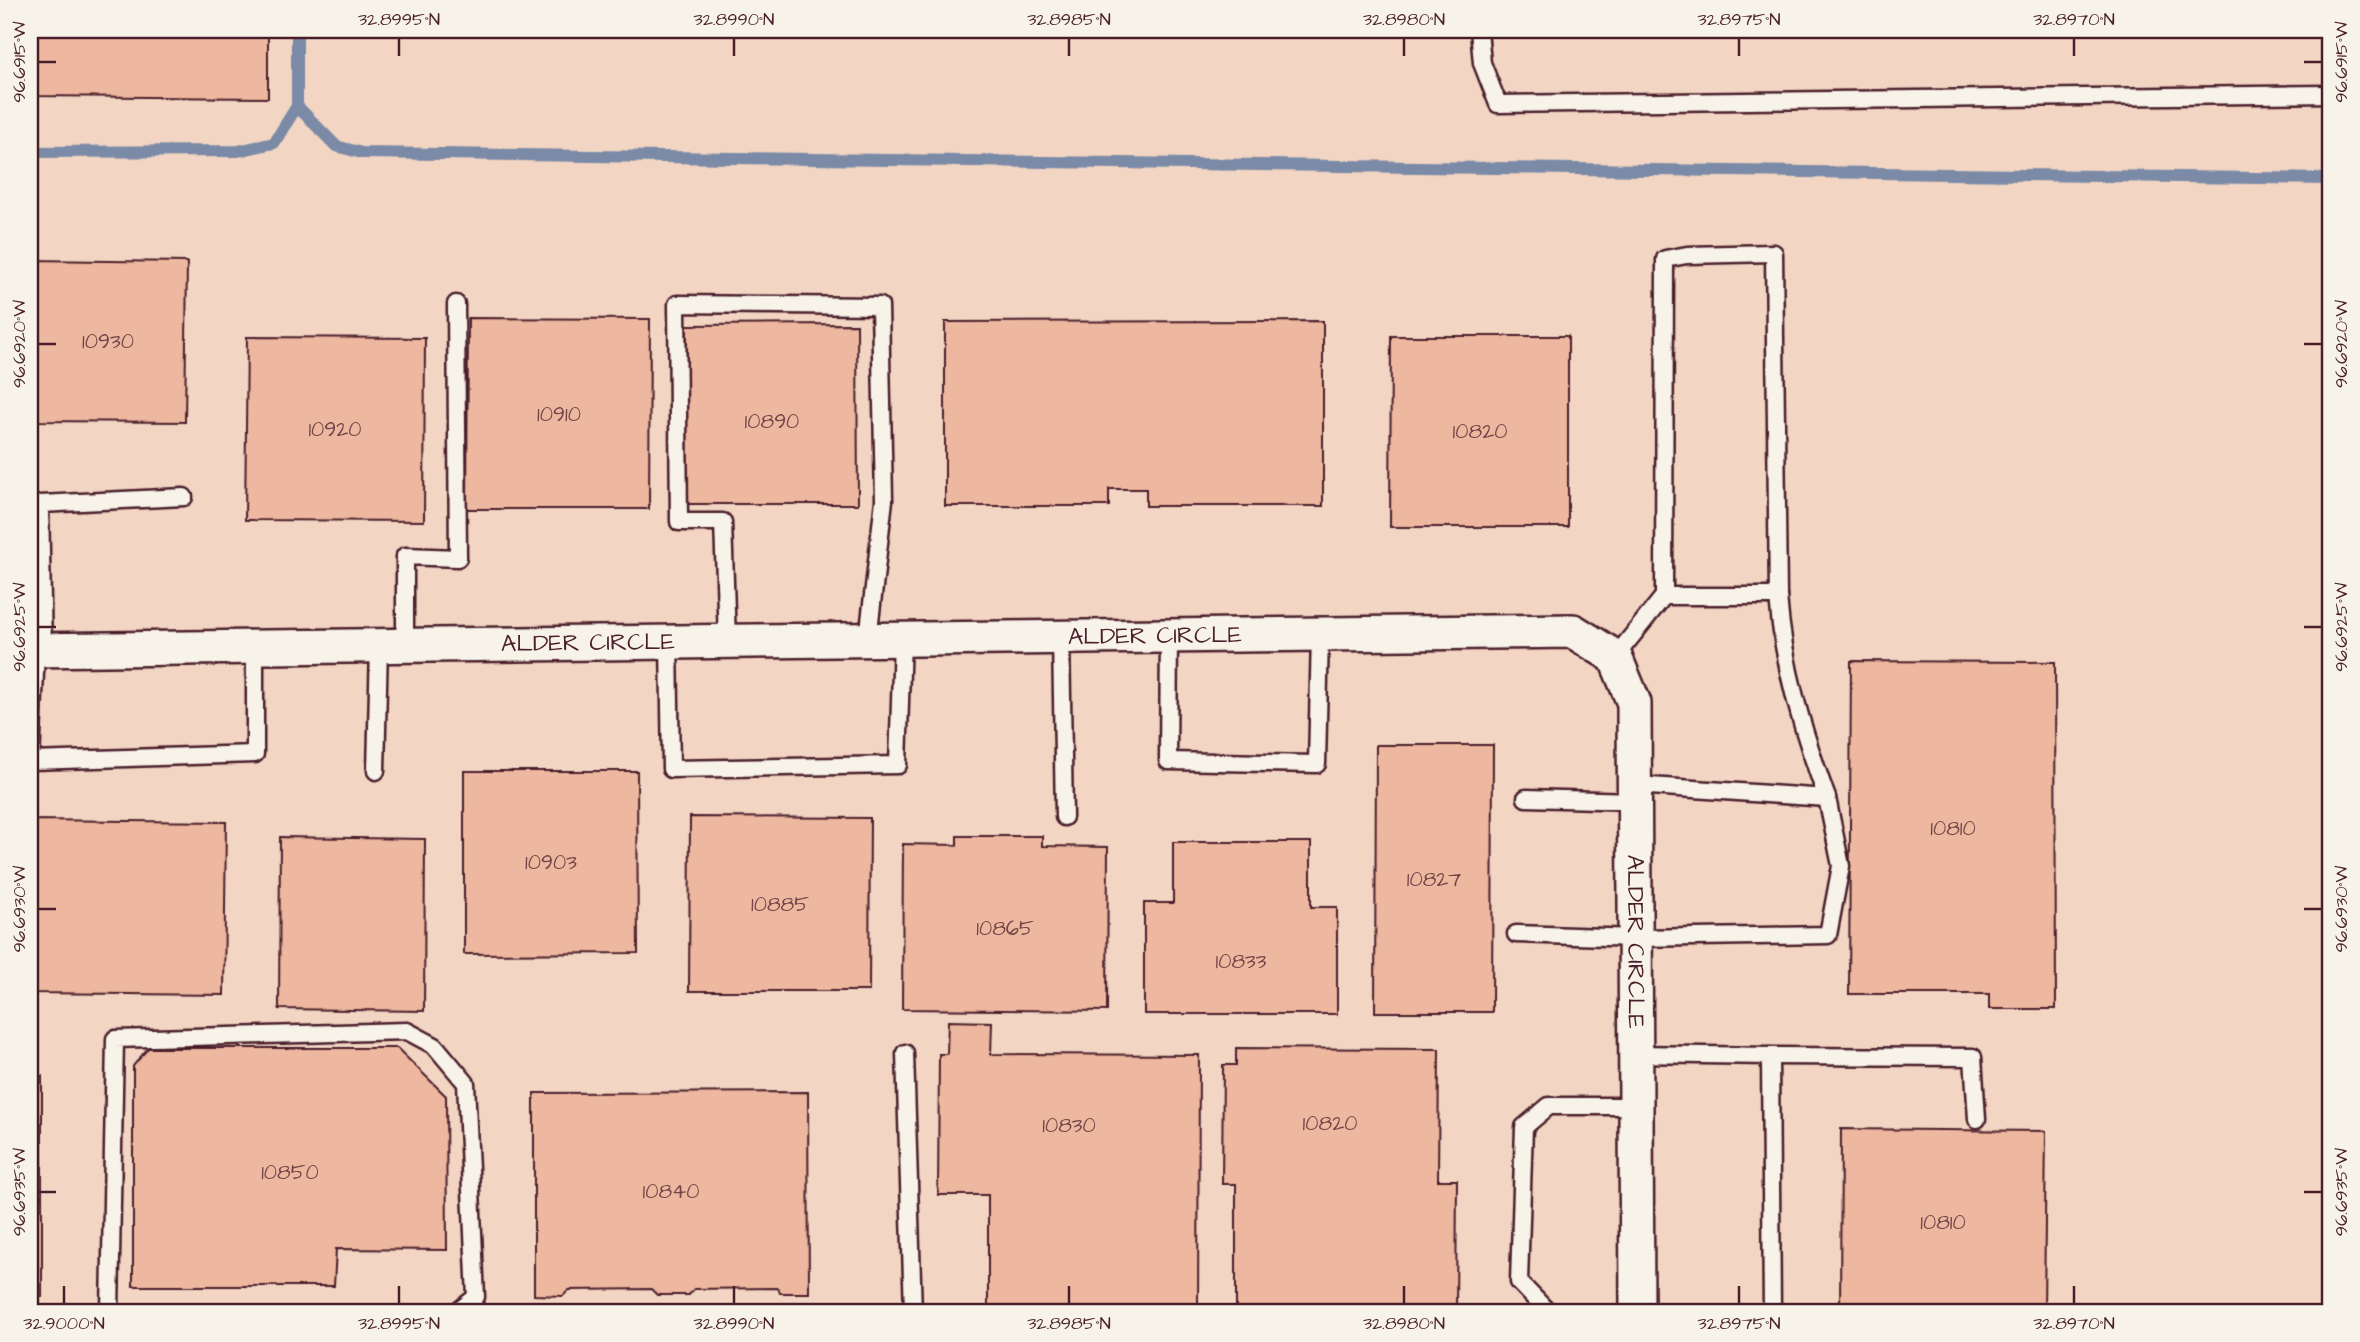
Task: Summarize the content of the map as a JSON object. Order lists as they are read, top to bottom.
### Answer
{
  "streets": {
    "street": ["ALDER CIRCLE"]
  },
  "house_numbers": [
    "10930",
    "10910",
    "10890",
    "10920",
    "10820",
    "10810",
    "10903",
    "10827",
    "10885",
    "10865",
    "10833",
    "10820",
    "10830",
    "10850",
    "10840",
    "10810"
  ],
  "coordinates": [
    "32.8995°N",
    "32.8990°N",
    "32.8985°N",
    "32.8980°N",
    "32.8975°N",
    "32.8970°N",
    "96.6915°W",
    "96.6920°W",
    "96.6925°W",
    "96.6930°W",
    "96.6935°W",
    "32.9000°N"
  ]
}
